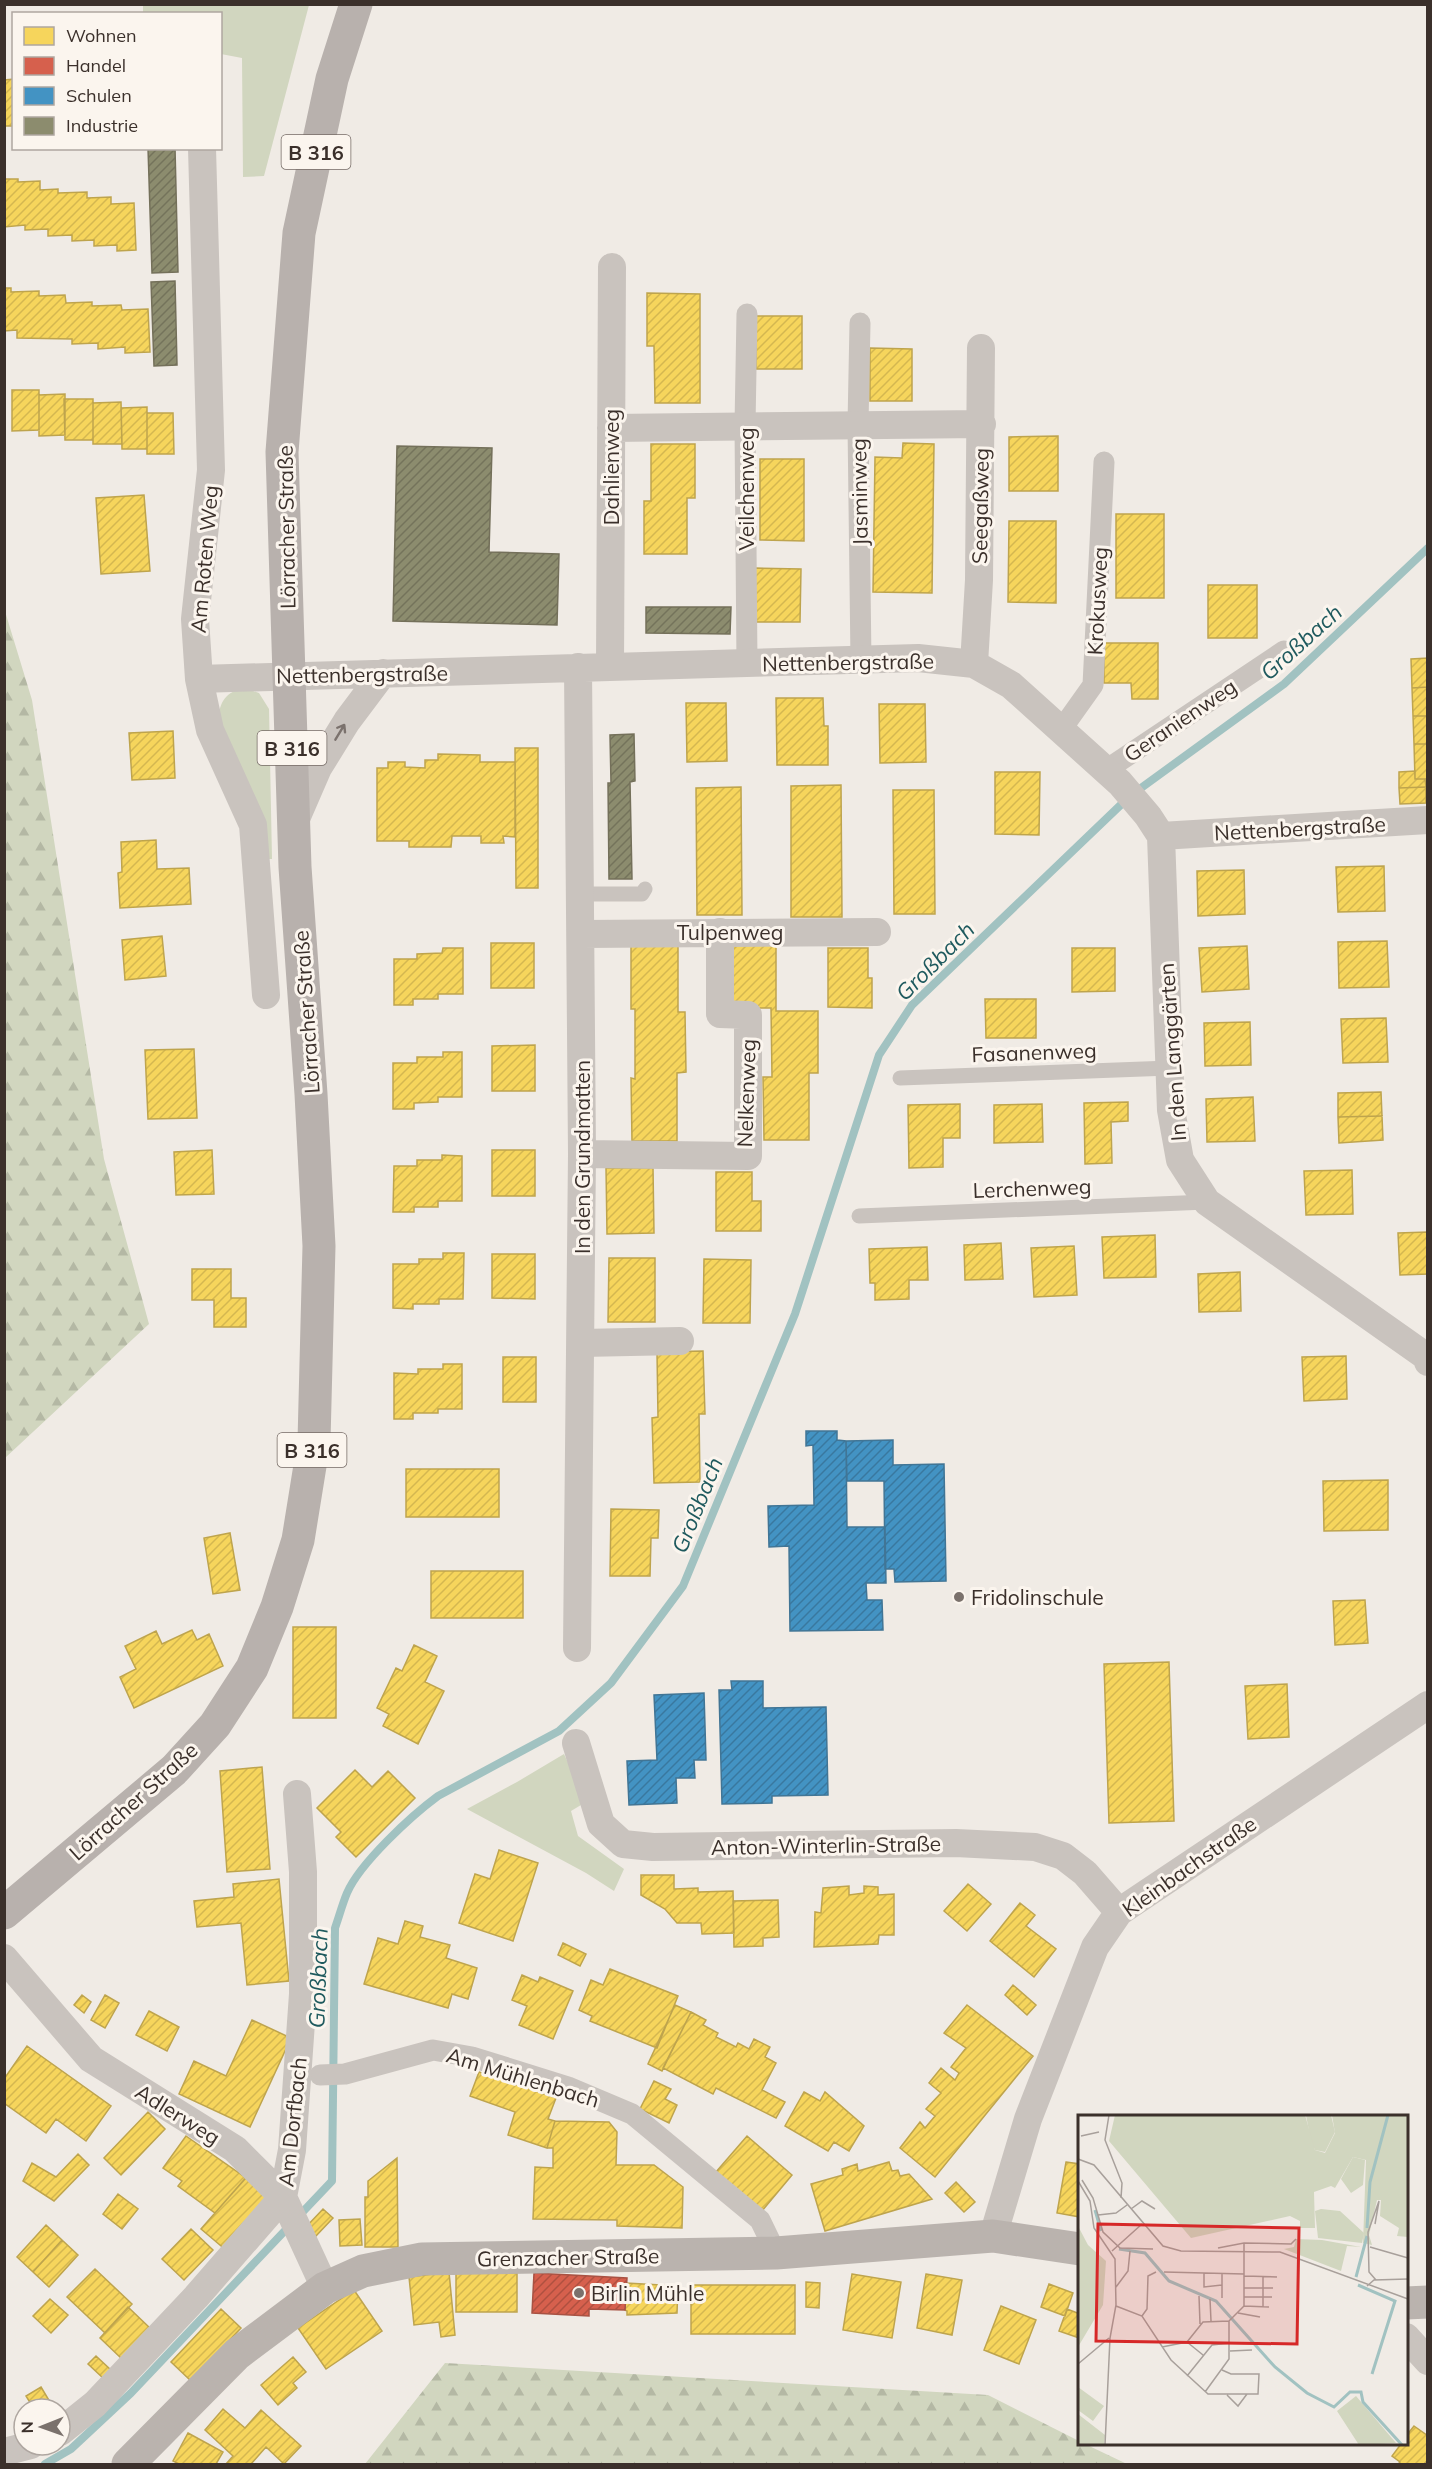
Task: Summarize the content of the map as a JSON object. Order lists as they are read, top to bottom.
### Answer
{
  "streets": {
    "main road": ["B 316", "Lörracher Straße", "Grenzacher Straße"],
    "street": [
      "Dahlienweg",
      "Veilchenweg",
      "Jasminweg",
      "Seegaßweg",
      "Am Roten Weg",
      "Krokusweg",
      "Nettenbergstraße",
      "Geranienweg",
      "Tulpenweg",
      "In den Langgärten",
      "Nelkenweg",
      "In den Grundmatten",
      "Anton-Winterlin-Straße",
      "Kleinbachstraße",
      "Am Mühlenbach",
      "Adlerweg",
      "Am Dorfbach"
    ],
    "lane": ["Fasanenweg", "Lerchenweg"]
  },
  "crossings": [
    ["Dahlienweg", "Nettenbergstraße"],
    ["Veilchenweg", "Nettenbergstraße"],
    ["Jasminweg", "Nettenbergstraße"],
    ["Seegaßweg", "Nettenbergstraße"],
    ["Lörracher Straße", "Nettenbergstraße"],
    ["Am Roten Weg", "Nettenbergstraße"],
    ["Krokusweg", "Nettenbergstraße"],
    ["Nettenbergstraße", "Geranienweg"],
    ["Nettenbergstraße", "In den Langgärten"],
    ["Nettenbergstraße", "In den Grundmatten"],
    ["Tulpenweg", "Nelkenweg"],
    ["Tulpenweg", "In den Grundmatten"],
    ["Fasanenweg", "In den Langgärten"],
    ["In den Langgärten", "Lerchenweg"],
    ["Nelkenweg", "In den Grundmatten"],
    ["Anton-Winterlin-Straße", "Kleinbachstraße"],
    ["Kleinbachstraße", "Grenzacher Straße"],
    ["Am Mühlenbach", "Grenzacher Straße"],
    ["Adlerweg", "Am Dorfbach"],
    ["Adlerweg", "Grenzacher Straße"]
  ],
  "water": ["Großbach"],
  "places": ["Fridolinschule", "Birlin Mühle"],
  "legend": [
    "Wohnen",
    "Handel",
    "Schulen",
    "Industrie"
  ],
  "north": "left"
}
